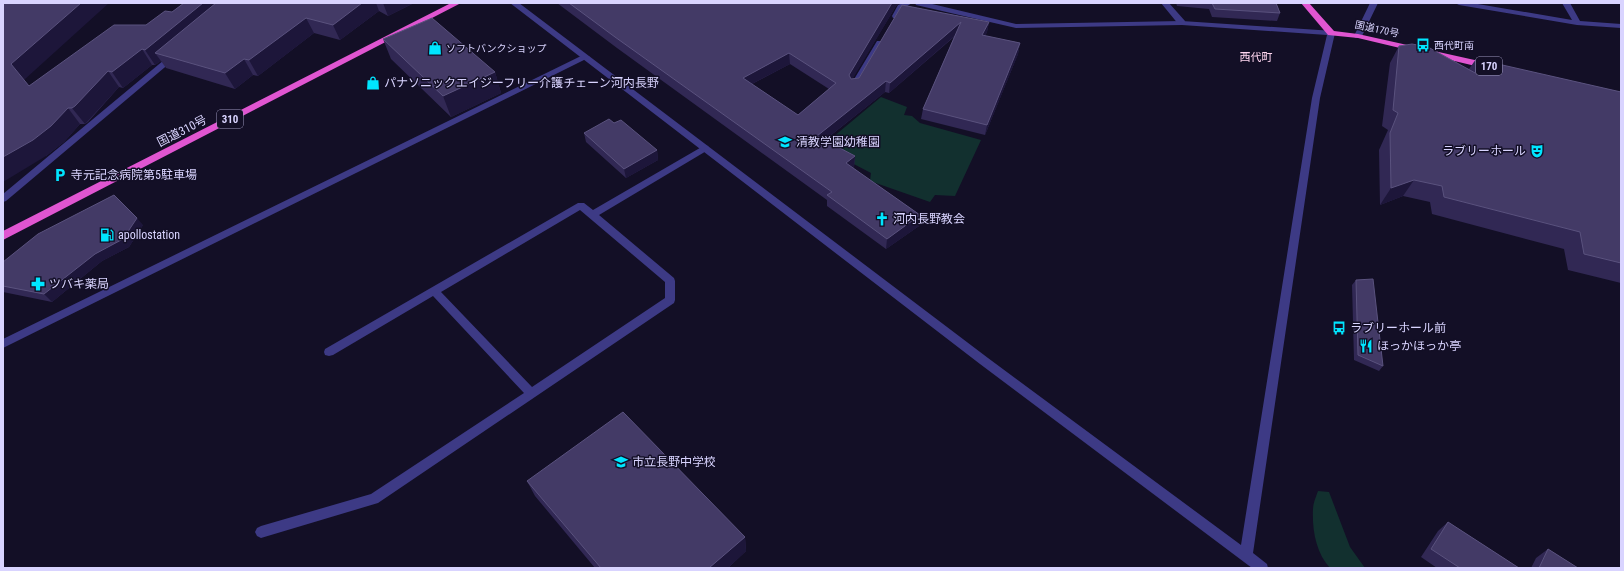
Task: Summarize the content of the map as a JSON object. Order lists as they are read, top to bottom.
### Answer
{
  "streets": {
    "highway": [
      "国道170号",
      "170",
      "310",
      "国道310号"
    ]
  },
  "districts": ["西代町"],
  "places": {
    "bus stop": ["西代町南", "ラブリーホール前"],
    "shop": ["ソフトバンクショップ", "パナソニックエイジーフリー介護チェーン河内長野"],
    "school or university": ["清教学園幼稚園", "市立長野中学校"],
    "theatre": ["ラブリーホール"],
    "parking": ["寺元記念病院第5駐車場"],
    "church": ["河内長野教会"],
    "fuel station": ["apollostation"],
    "pharmacy": ["ツバキ薬局"],
    "restaurant": ["ほっかほっか亭"]
  }
}
